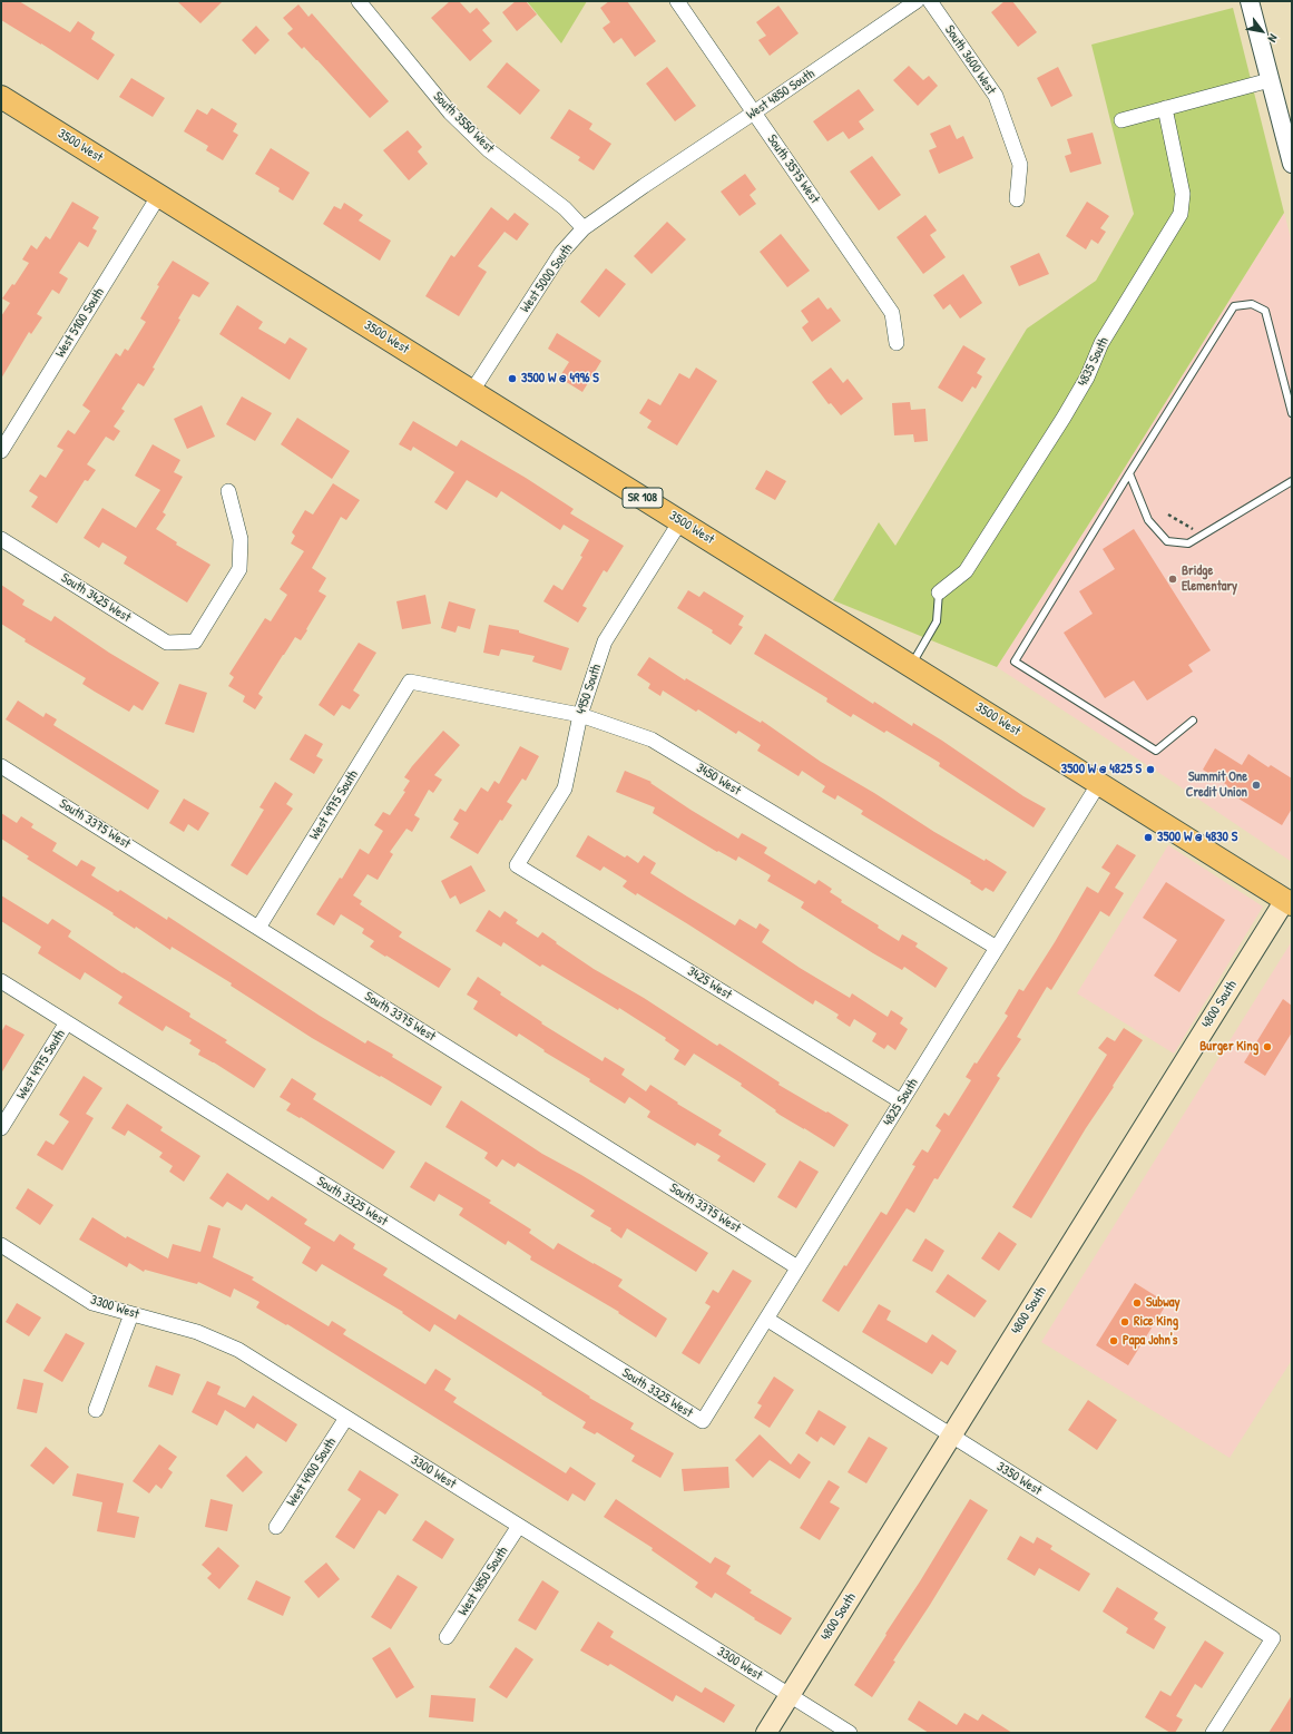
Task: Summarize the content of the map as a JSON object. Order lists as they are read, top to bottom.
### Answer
{
  "streets": {
    "main road": ["3500 West", "SR 108", "4800 South"],
    "street": [
      "South 3600 West",
      "West 4850 South",
      "South 3550 West",
      "South 3575 West",
      "West 5000 South",
      "West 5100 South",
      "4835 South",
      "South 3425 West",
      "4950 South",
      "3450 West",
      "West 4975 South",
      "South 3375 West",
      "3425 West",
      "4825 South",
      "South 3325 West",
      "3300 West",
      "West 4900 South",
      "3350 West"
    ]
  },
  "crossings": [
    ["West 4850 South", "South 3575 West"],
    ["West 4850 South", "West 5000 South"],
    ["West 4850 South", "3300 West"],
    ["South 3550 West", "West 5000 South"],
    ["3500 West", "West 5000 South"],
    ["3500 West", "West 5100 South"],
    ["3500 West", "4950 South"],
    ["3500 West", "4800 South"],
    ["3500 West", "4825 South"],
    ["4950 South", "3450 West"],
    ["4950 South", "3425 West"],
    ["3450 West", "West 4975 South"],
    ["3450 West", "4825 South"],
    ["West 4975 South", "South 3375 West"],
    ["West 4975 South", "South 3325 West"],
    ["South 3375 West", "4825 South"],
    ["3425 West", "4825 South"],
    ["4800 South", "3300 West"],
    ["4800 South", "3350 West"],
    ["4825 South", "South 3325 West"],
    ["4825 South", "3350 West"],
    ["3300 West", "West 4900 South"]
  ],
  "places": [
    "3500 W @ 4996 S",
    "Bridge Elementary",
    "3500 W @ 4825 S",
    "Summit One Credit Union",
    "3500 W @ 4830 S",
    "Burger King",
    "Subway",
    "Rice King",
    "Papa John's"
  ],
  "north": "bottom right"
}
